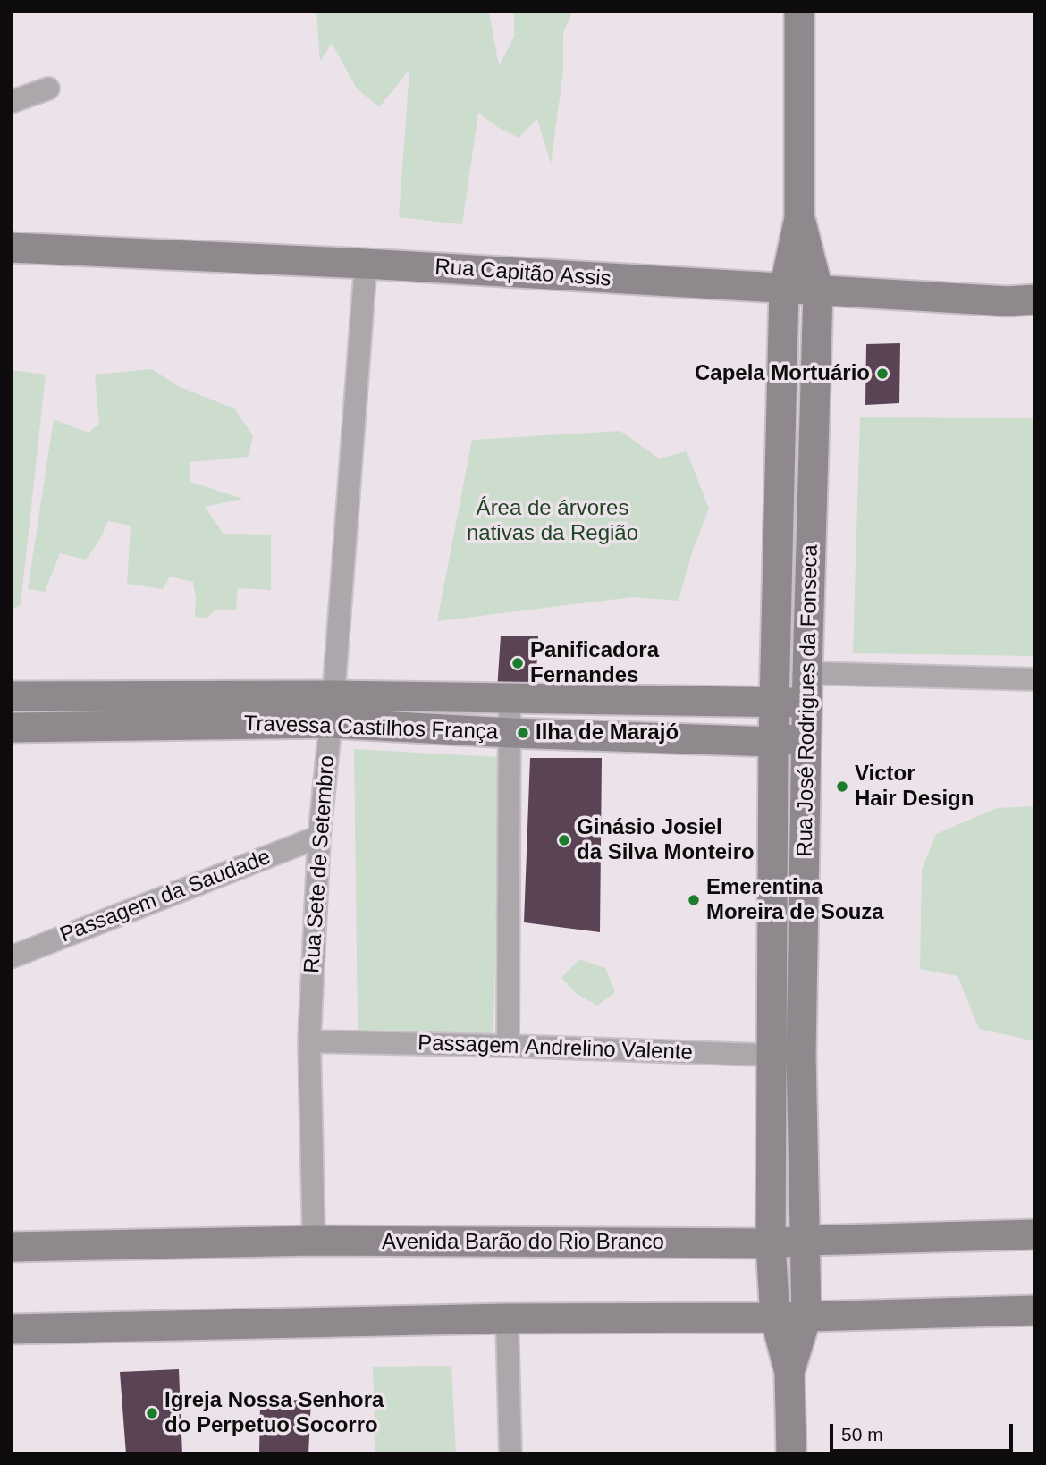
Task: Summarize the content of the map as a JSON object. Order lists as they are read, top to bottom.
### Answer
{
  "streets": {
    "street": [
      "Rua Capitão Assis",
      "Rua José Rodrigues da Fonseca",
      "Travessa Castilhos França",
      "Rua Sete de Setembro",
      "Passagem da Saudade",
      "Passagem Andrelino Valente",
      "Avenida Barão do Rio Branco"
    ]
  },
  "crossings": [
    ["Rua Capitão Assis", "Rua José Rodrigues da Fonseca"],
    ["Rua Capitão Assis", "Rua Sete de Setembro"],
    ["Rua José Rodrigues da Fonseca", "Travessa Castilhos França"],
    ["Rua José Rodrigues da Fonseca", "Passagem Andrelino Valente"],
    ["Rua José Rodrigues da Fonseca", "Avenida Barão do Rio Branco"],
    ["Travessa Castilhos França", "Rua Sete de Setembro"],
    ["Rua Sete de Setembro", "Passagem da Saudade"],
    ["Rua Sete de Setembro", "Passagem Andrelino Valente"],
    ["Rua Sete de Setembro", "Avenida Barão do Rio Branco"]
  ],
  "parks": ["Área de árvores nativas da Região"],
  "places": [
    "Capela Mortuário",
    "Panificadora Fernandes",
    "Ilha de Marajó",
    "Victor Hair Design",
    "Ginásio Josiel da Silva Monteiro",
    "Emerentina Moreira de Souza",
    "Igreja Nossa Senhora do Perpetuo Socorro"
  ],
  "scale_bar": "50 m"
}
